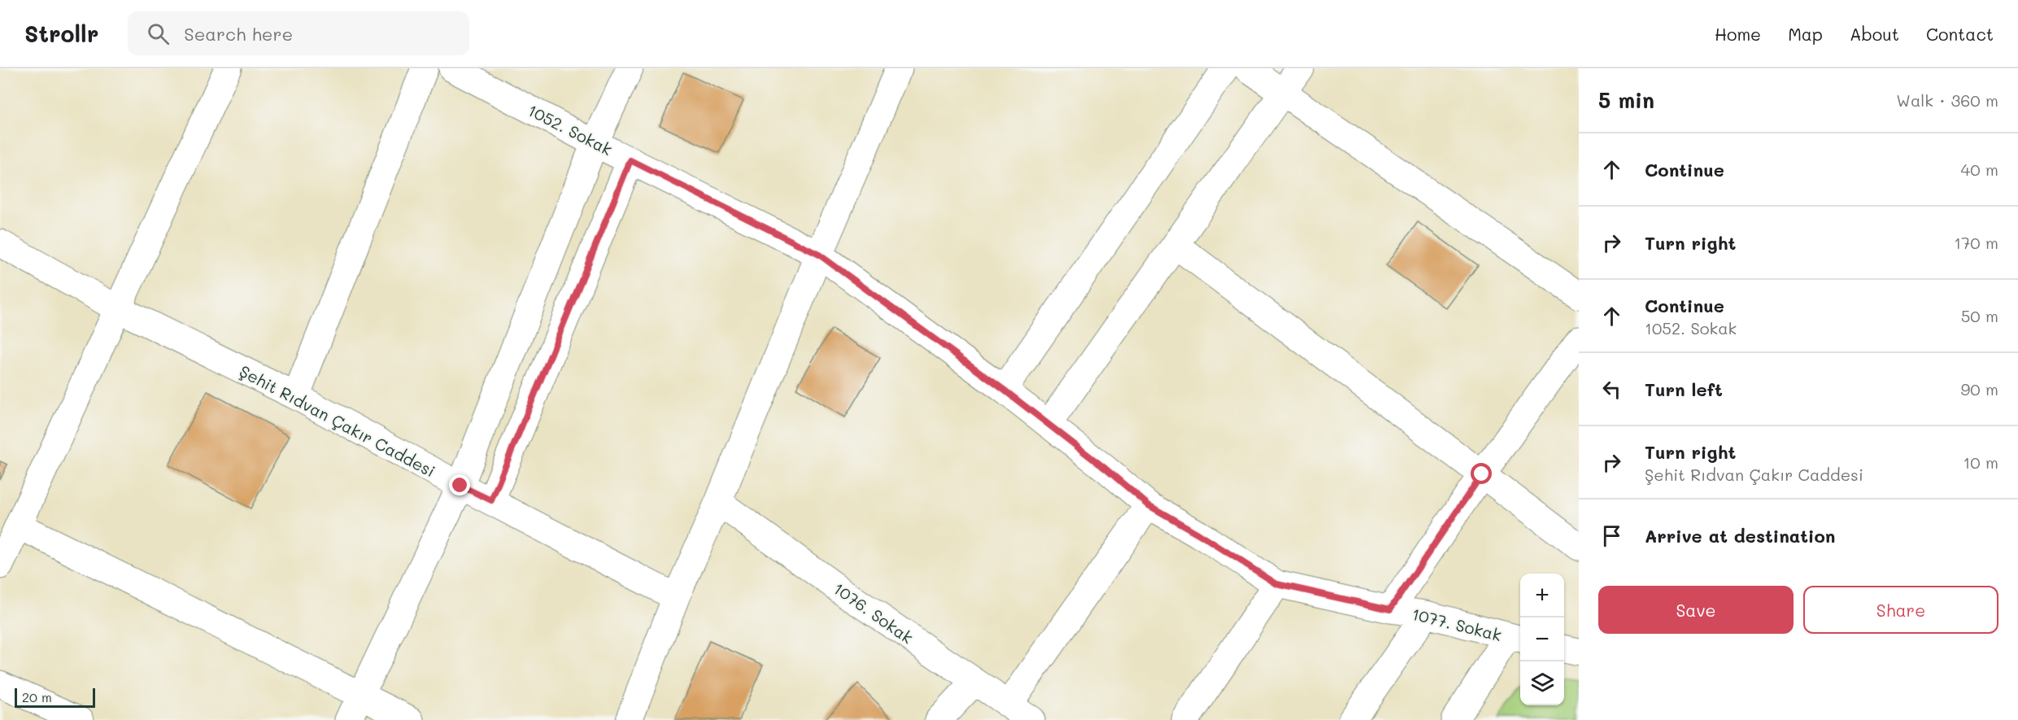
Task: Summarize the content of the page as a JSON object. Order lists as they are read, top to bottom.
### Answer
{
  "streets": {
    "street": [
      "1052. Sokak",
      "Şehit Rıdvan Çakır Caddesi",
      "1076. Sokak",
      "1077. Sokak"
    ]
  },
  "crossings": [
    ["1052. Sokak", "1077. Sokak"]
  ],
  "scale_bar": "20 m",
  "page": {
    "header": "Strollr",
    "search": "Search here",
    "nav": [
      "Home",
      "Map",
      "About",
      "Contact"
    ],
    "heading": ["5 min", "Walk · 360 m"],
    "list": [
      ["Continue", "40 m"],
      ["Turn right", "170 m"],
      ["Continue", "1052. Sokak", "50 m"],
      ["Turn left", "90 m"],
      ["Turn right", "Şehit Rıdvan Çakır Caddesi", "10 m"],
      "Arrive at destination"
    ],
    "buttons": ["Save", "Share"],
    "map_buttons": ["+", "−"],
    "scale": "20 m"
  }
}
